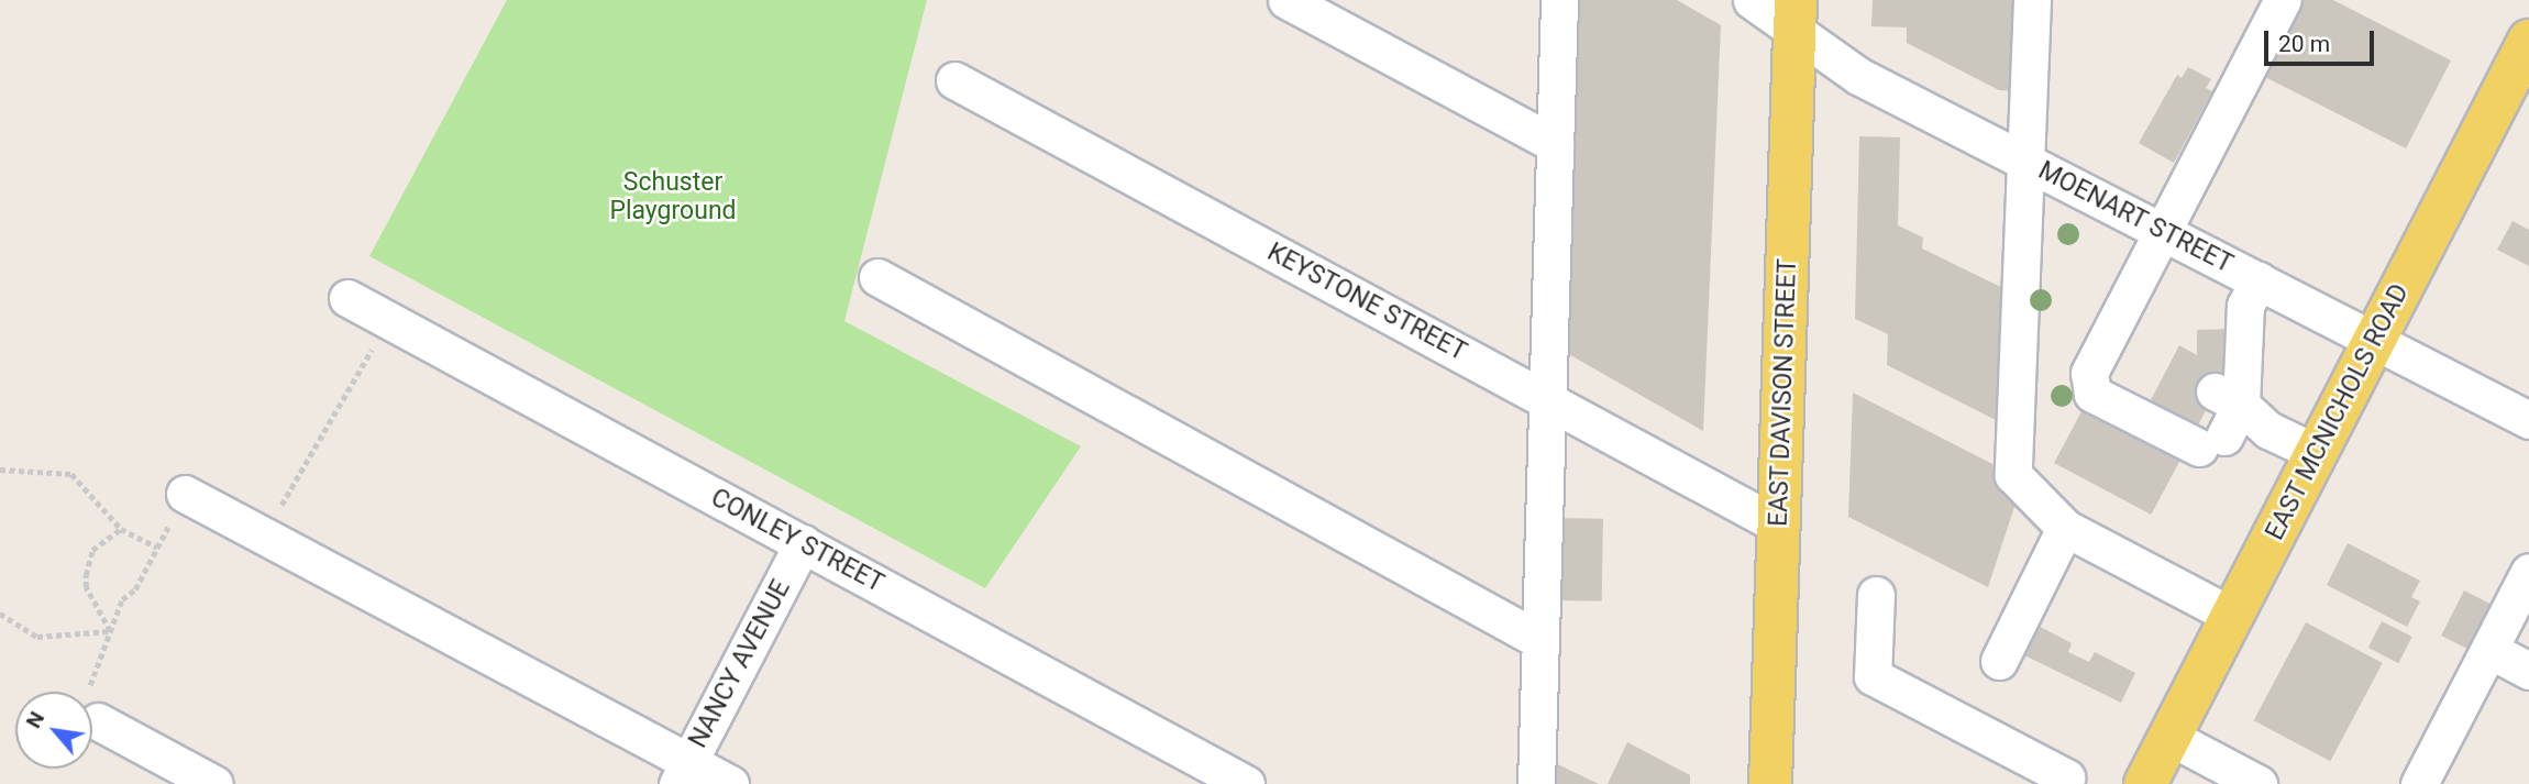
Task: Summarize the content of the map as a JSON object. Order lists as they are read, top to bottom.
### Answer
{
  "streets": {
    "main road": ["EAST DAVISON STREET", "EAST MCNICHOLS ROAD"],
    "street": [
      "MOENART STREET",
      "KEYSTONE STREET",
      "CONLEY STREET",
      "NANCY AVENUE"
    ]
  },
  "crossings": [
    ["MOENART STREET", "EAST DAVISON STREET"],
    ["MOENART STREET", "EAST MCNICHOLS ROAD"],
    ["KEYSTONE STREET", "EAST DAVISON STREET"],
    ["CONLEY STREET", "NANCY AVENUE"]
  ],
  "parks": ["Schuster Playground"],
  "scale_bar": "20 m",
  "north": "top left"
}
